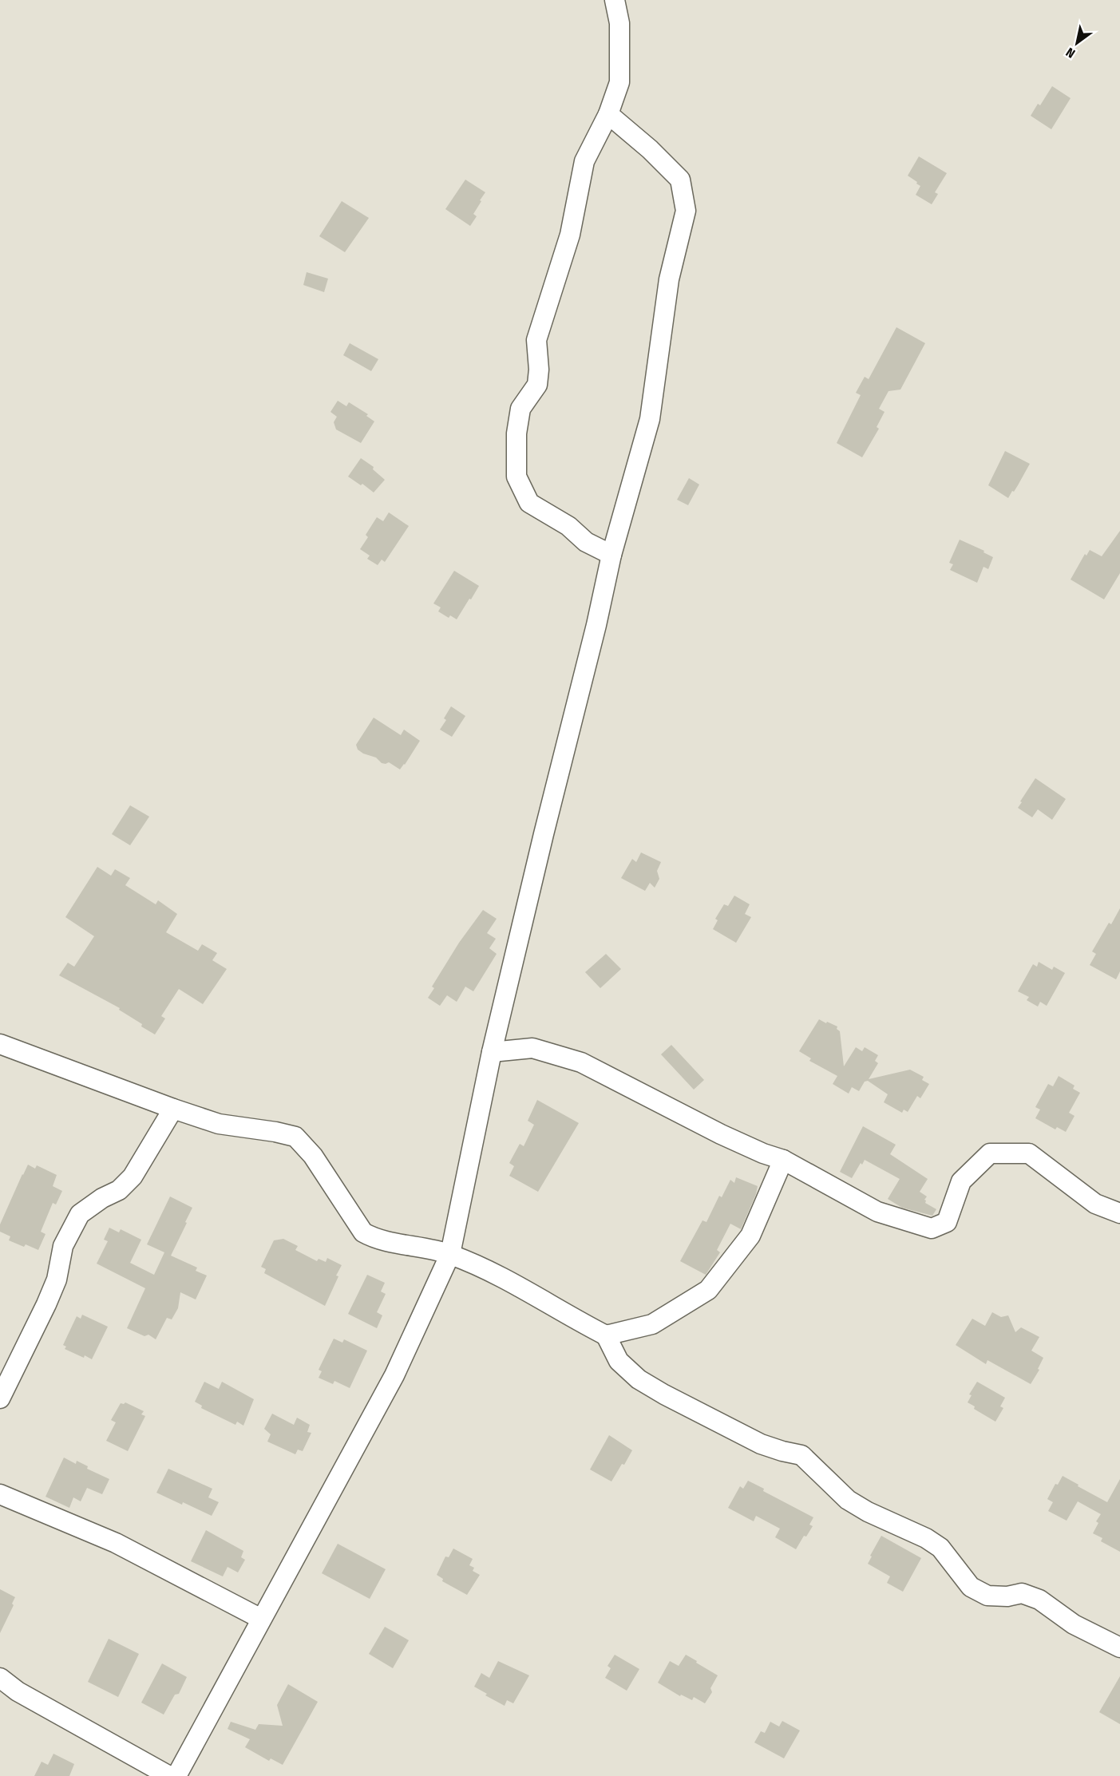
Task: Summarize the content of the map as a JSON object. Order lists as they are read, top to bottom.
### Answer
{
  "north": "bottom left"
}
